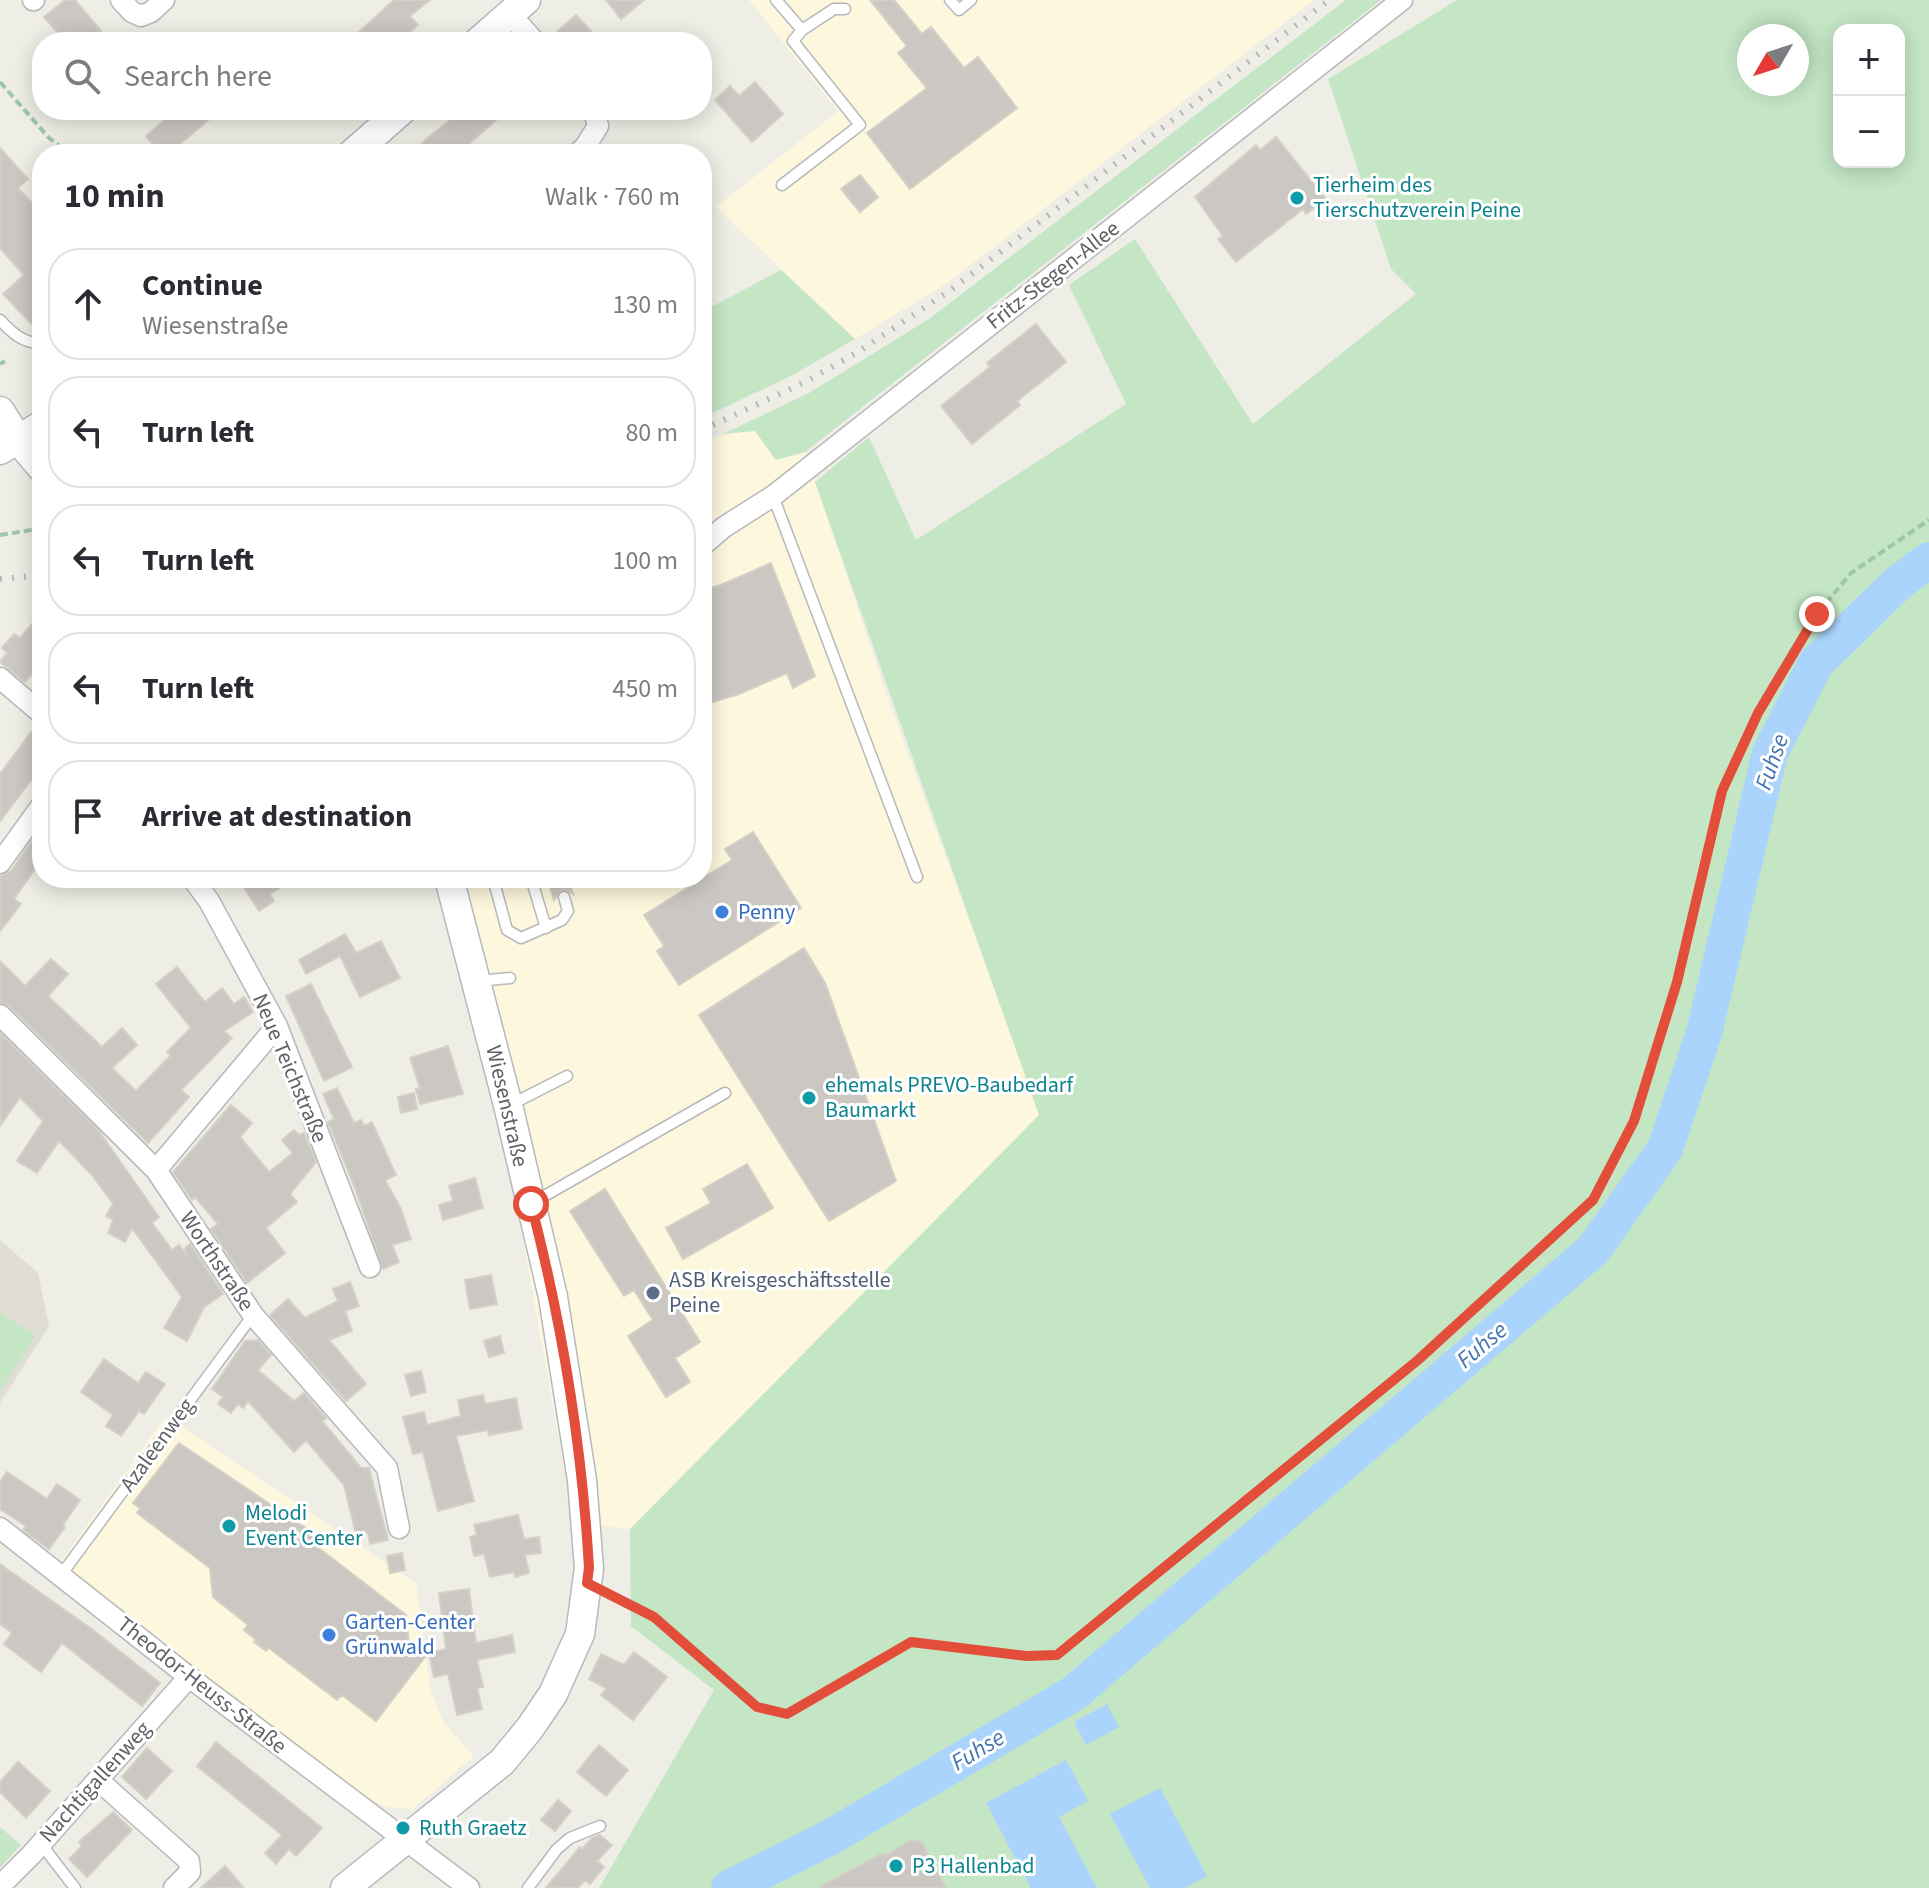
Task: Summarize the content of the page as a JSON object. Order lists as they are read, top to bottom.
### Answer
{
  "streets": {
    "street": [
      "Fritz-Stegen-Allee",
      "Neue Teichstraße",
      "Wiesenstraße",
      "Worthstraße",
      "Theodor-Heuss-Straße",
      "Nachtigallenweg"
    ],
    "lane": ["Azaleenweg"]
  },
  "crossings": [
    ["Wiesenstraße", "Theodor-Heuss-Straße"],
    ["Worthstraße", "Azaleenweg"],
    ["Azaleenweg", "Theodor-Heuss-Straße"],
    ["Theodor-Heuss-Straße", "Nachtigallenweg"]
  ],
  "water": ["Fuhse"],
  "places": [
    "Tierheim des Tierschutzverein Peine",
    "Penny",
    "ehemals PREVO-Baubedarf Baumarkt",
    "ASB Kreisgeschäftsstelle Peine",
    "Melodi Event Center",
    "Garten-Center Grünwald",
    "Ruth Graetz",
    "P3 Hallenbad"
  ],
  "north": "bottom left",
  "page": {
    "map_buttons": ["+", "−"],
    "search": "Search here",
    "heading": ["10 min", "Walk · 760 m"],
    "list": [
      ["Continue", "Wiesenstraße", "130 m"],
      ["Turn left", "80 m"],
      ["Turn left", "100 m"],
      ["Turn left", "450 m"],
      "Arrive at destination"
    ]
  }
}
